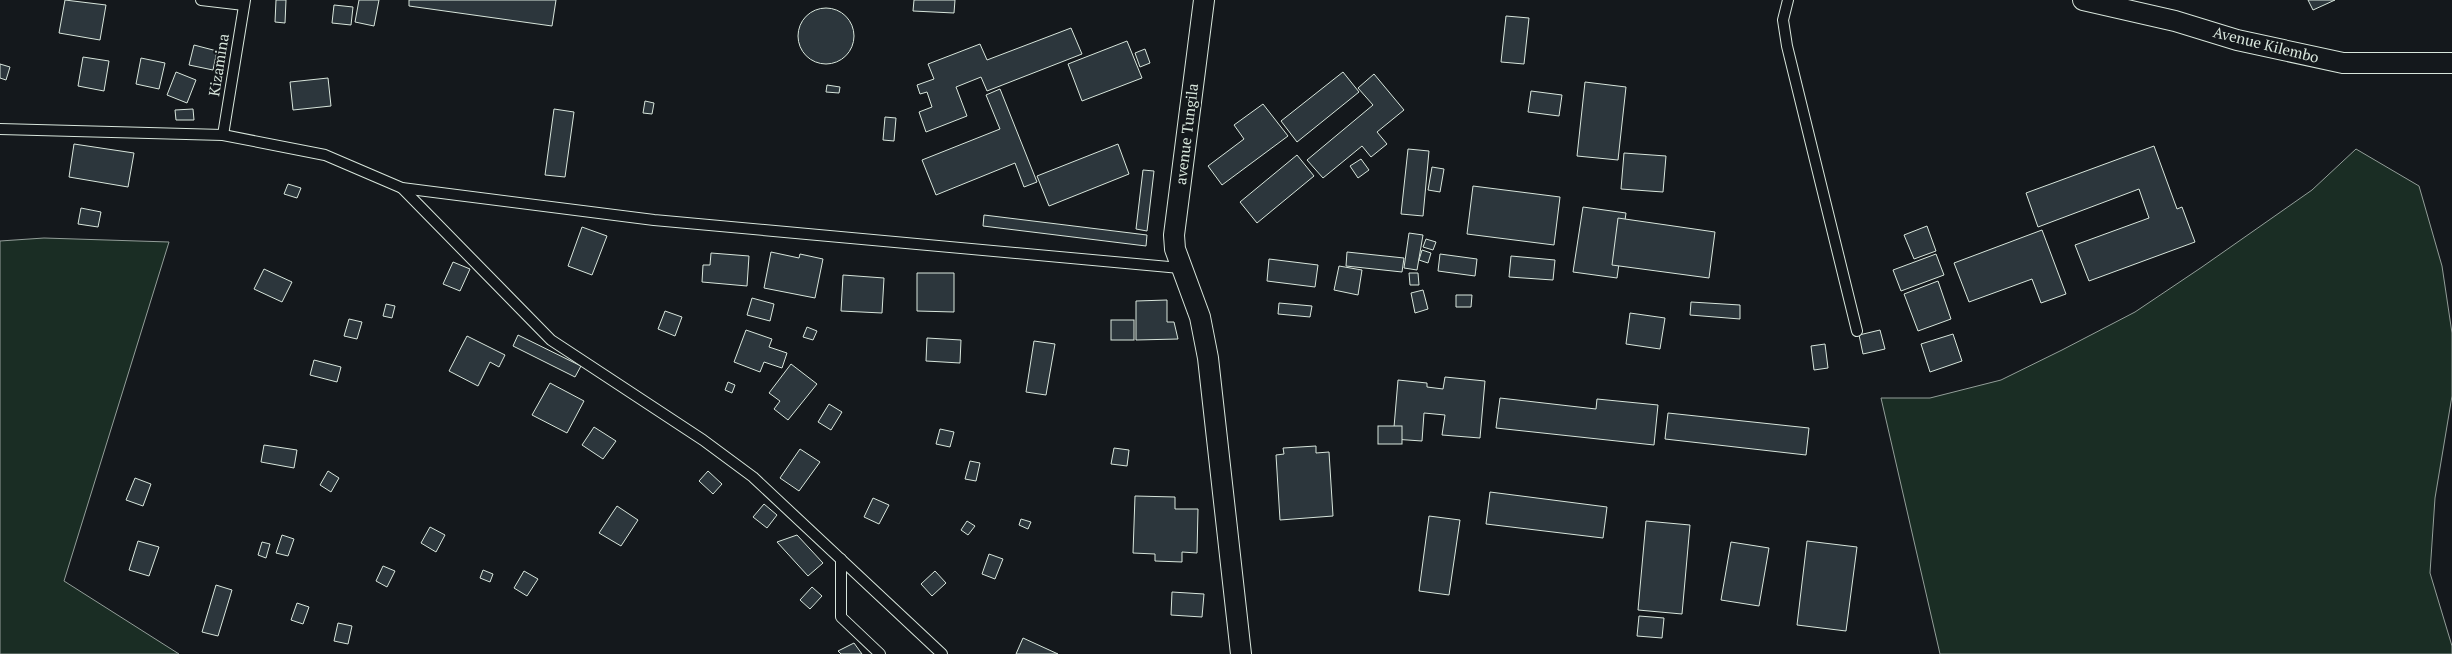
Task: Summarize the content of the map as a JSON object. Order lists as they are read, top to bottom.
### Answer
{
  "streets": {
    "street": ["Avenue Kilembo", "avenue Tungila"],
    "lane": ["Kizamina"]
  }
}
